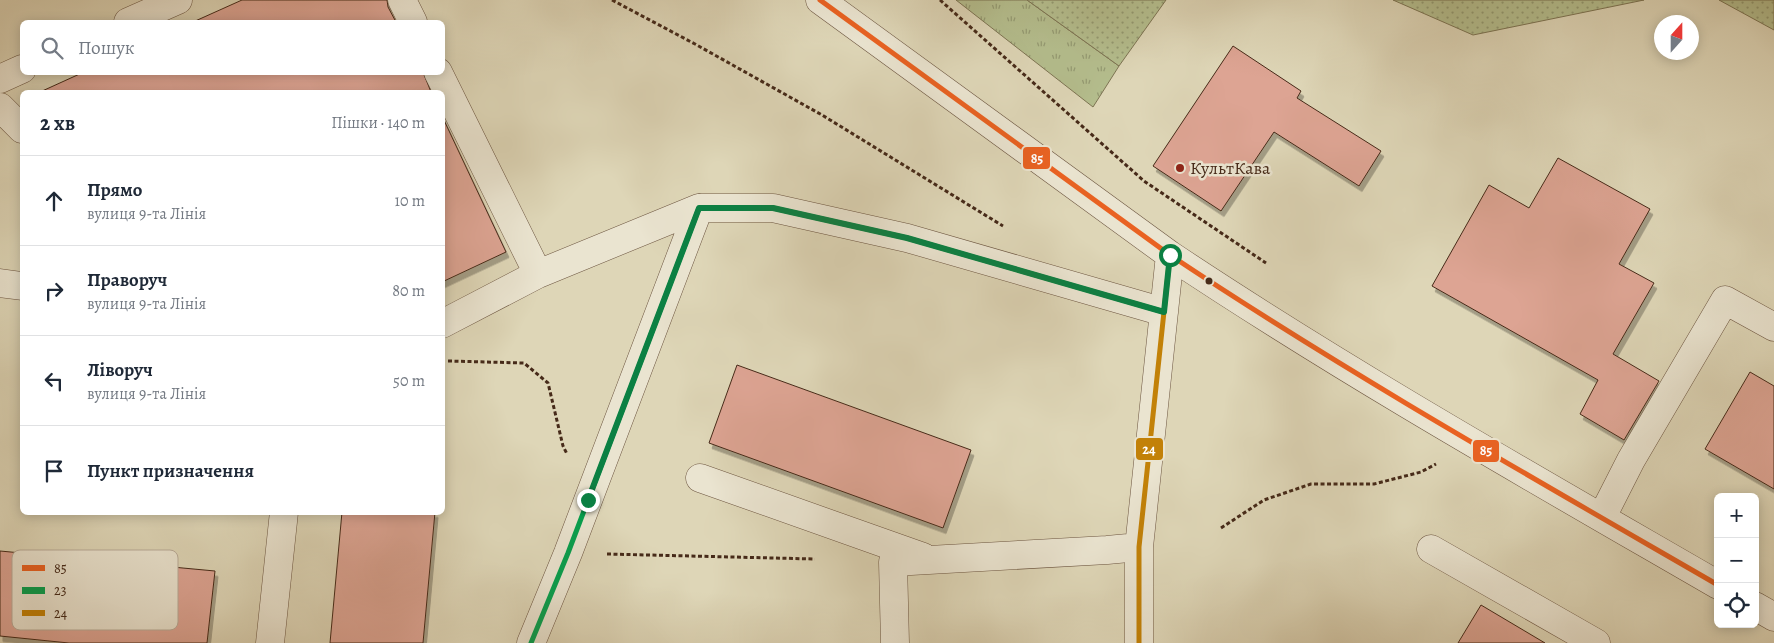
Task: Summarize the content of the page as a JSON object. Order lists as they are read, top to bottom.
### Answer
{
  "places": ["КультКава"],
  "lines": ["transit line 85", "transit line 23", "transit line 24"],
  "legend": ["85", "23", "24"],
  "north": "top",
  "page": {
    "search": "Пошук",
    "heading": ["2 хв", "Пішки · 140 m"],
    "list": [
      ["Прямо", "вулиця 9-та Лінія", "10 m"],
      ["Праворуч", "вулиця 9-та Лінія", "80 m"],
      ["Ліворуч", "вулиця 9-та Лінія", "50 m"],
      "Пункт призначення"
    ],
    "map_buttons": ["+", "−"]
  }
}
